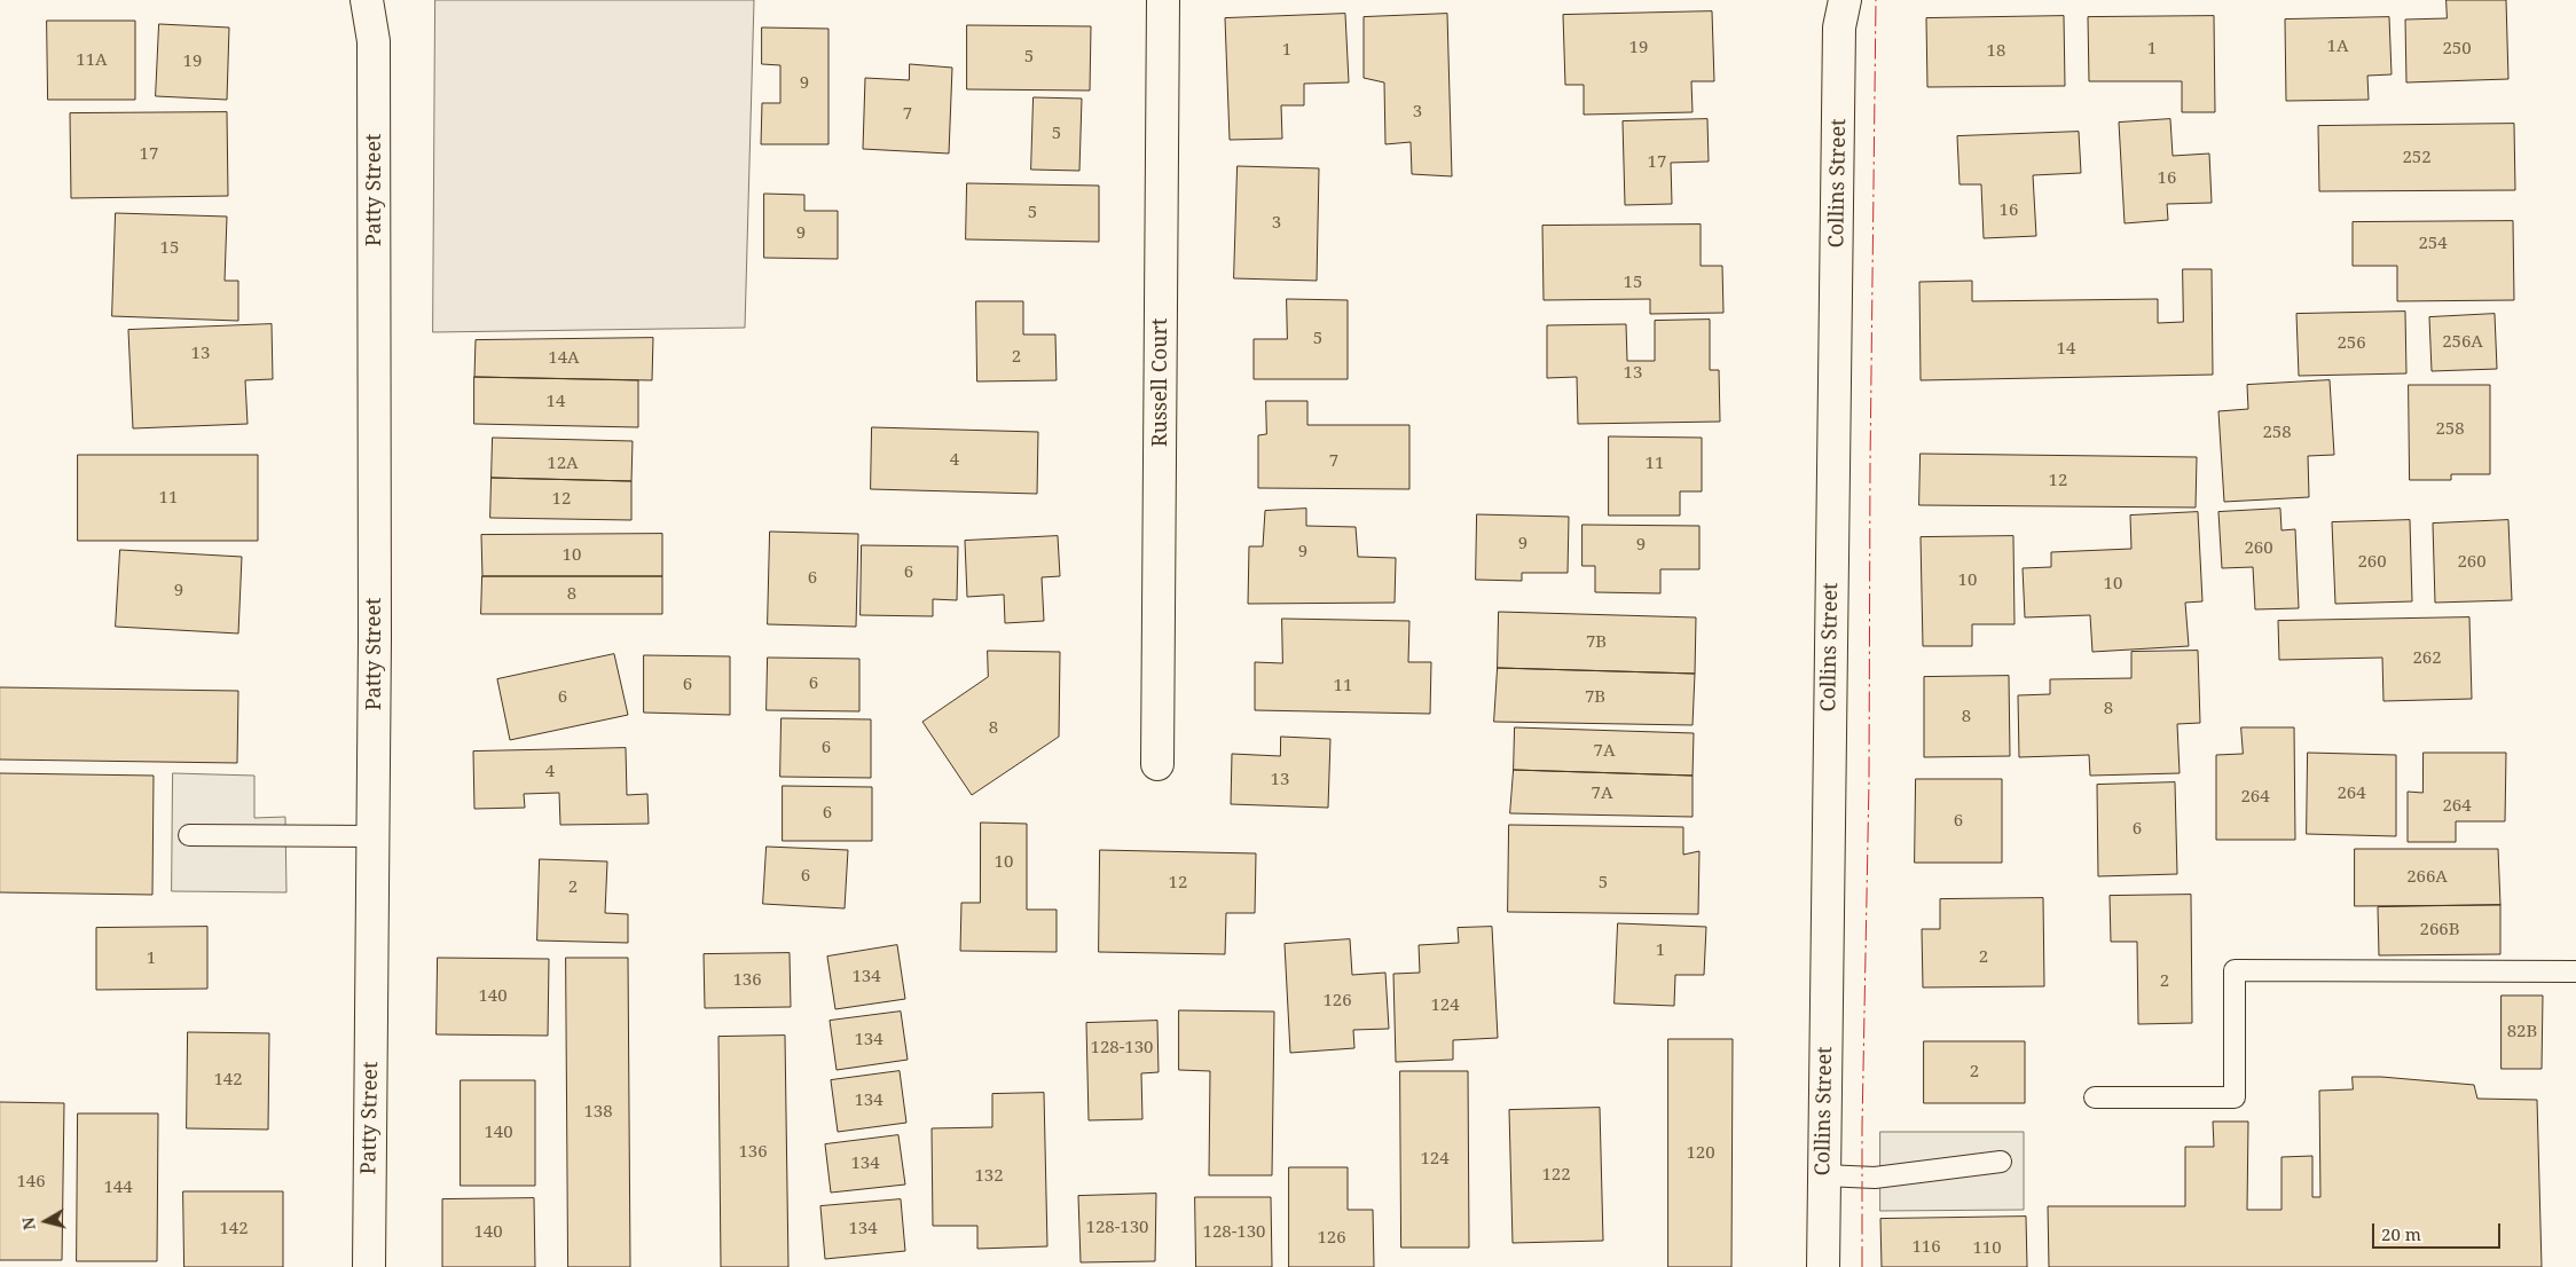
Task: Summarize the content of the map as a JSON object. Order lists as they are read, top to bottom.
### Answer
{
  "streets": {
    "street": ["Collins Street", "Patty Street", "Russell Court"]
  },
  "house_numbers": [
    "1A",
    "19",
    "1",
    "250",
    "1",
    "18",
    "5",
    "11A",
    "19",
    "9",
    "3",
    "7",
    "5",
    "17",
    "252",
    "17",
    "16",
    "16",
    "5",
    "3",
    "9",
    "254",
    "15",
    "15",
    "5",
    "256A",
    "256",
    "14",
    "13",
    "2",
    "14A",
    "13",
    "14",
    "258",
    "258",
    "4",
    "7",
    "12A",
    "11",
    "12",
    "11",
    "12",
    "9",
    "9",
    "260",
    "9",
    "10",
    "260",
    "260",
    "6",
    "6",
    "10",
    "10",
    "9",
    "8",
    "7B",
    "262",
    "6",
    "6",
    "11",
    "6",
    "7B",
    "8",
    "8",
    "8",
    "6",
    "7A",
    "4",
    "13",
    "7A",
    "264",
    "264",
    "264",
    "6",
    "6",
    "6",
    "10",
    "6",
    "266A",
    "12",
    "5",
    "2",
    "266B",
    "1",
    "2",
    "1",
    "134",
    "136",
    "2",
    "140",
    "126",
    "124",
    "82B",
    "134",
    "128-130",
    "2",
    "142",
    "134",
    "138",
    "140",
    "136",
    "120",
    "124",
    "134",
    "122",
    "132",
    "146",
    "144",
    "128-130",
    "142",
    "134",
    "140",
    "128-130",
    "126",
    "116",
    "110"
  ],
  "scale_bar": "20 m",
  "north": "left"
}
